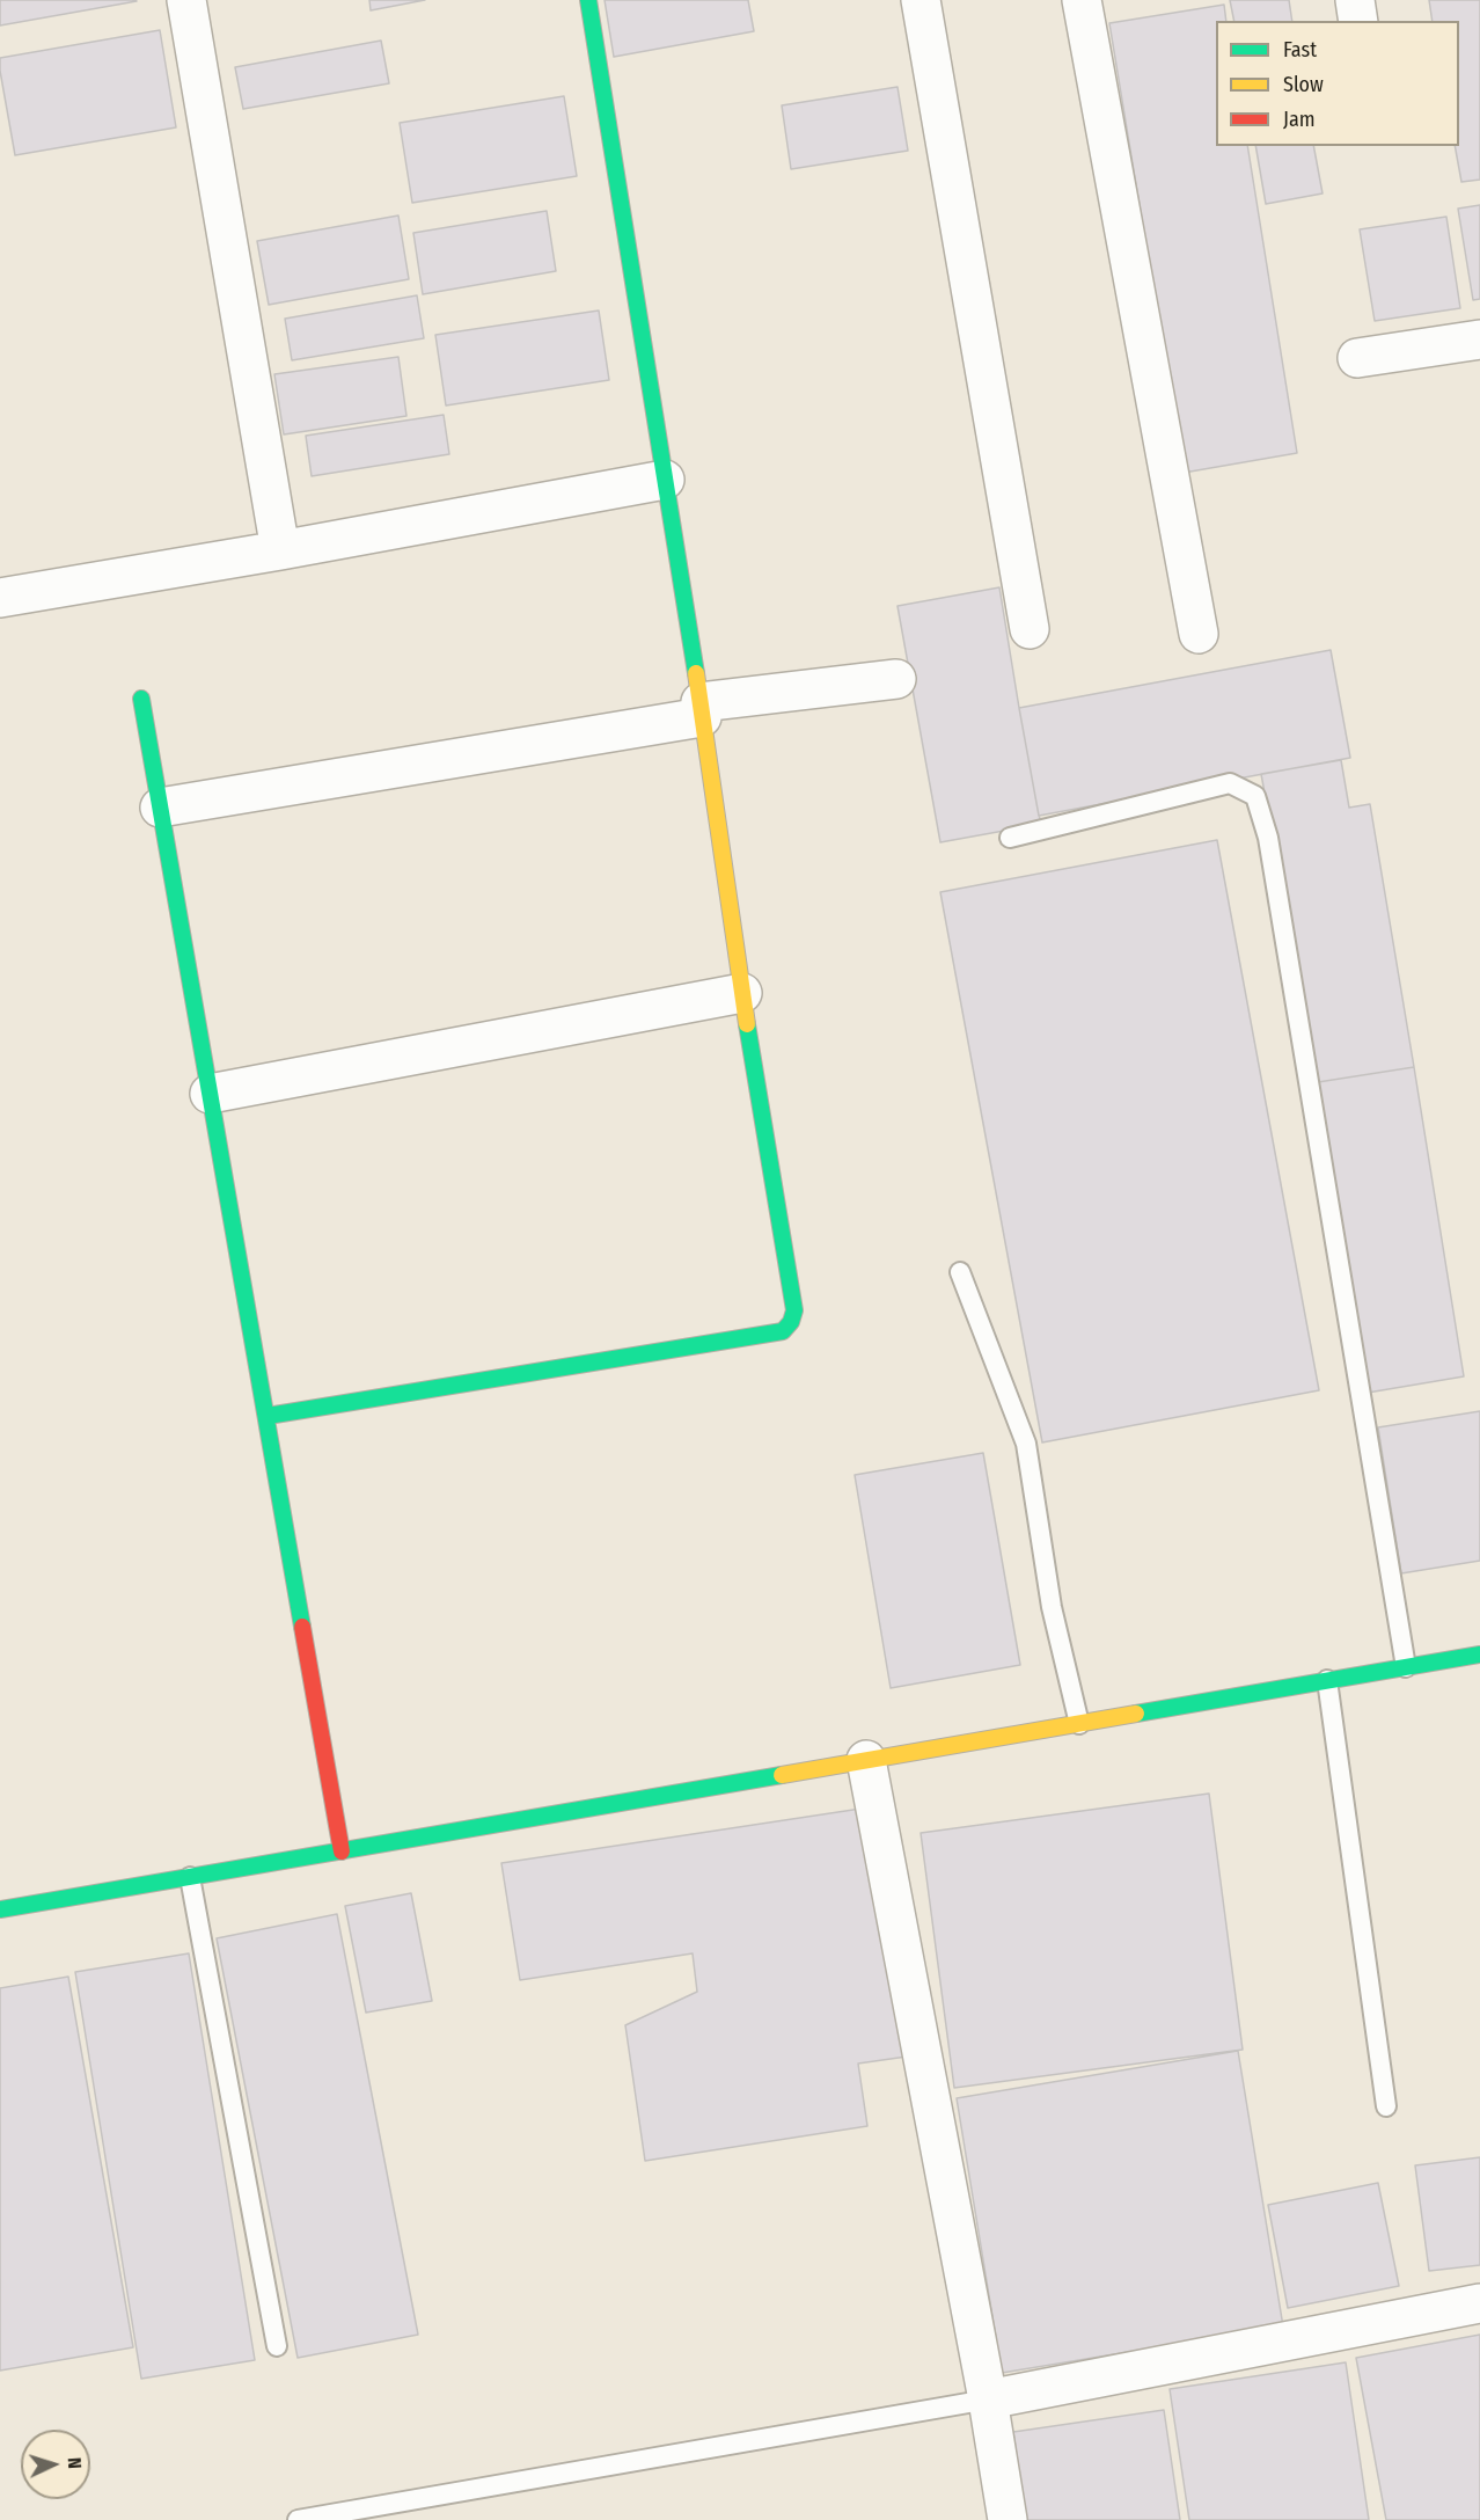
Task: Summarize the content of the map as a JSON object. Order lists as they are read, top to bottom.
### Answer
{
  "legend": ["Fast", "Slow", "Jam"],
  "north": "right"
}
